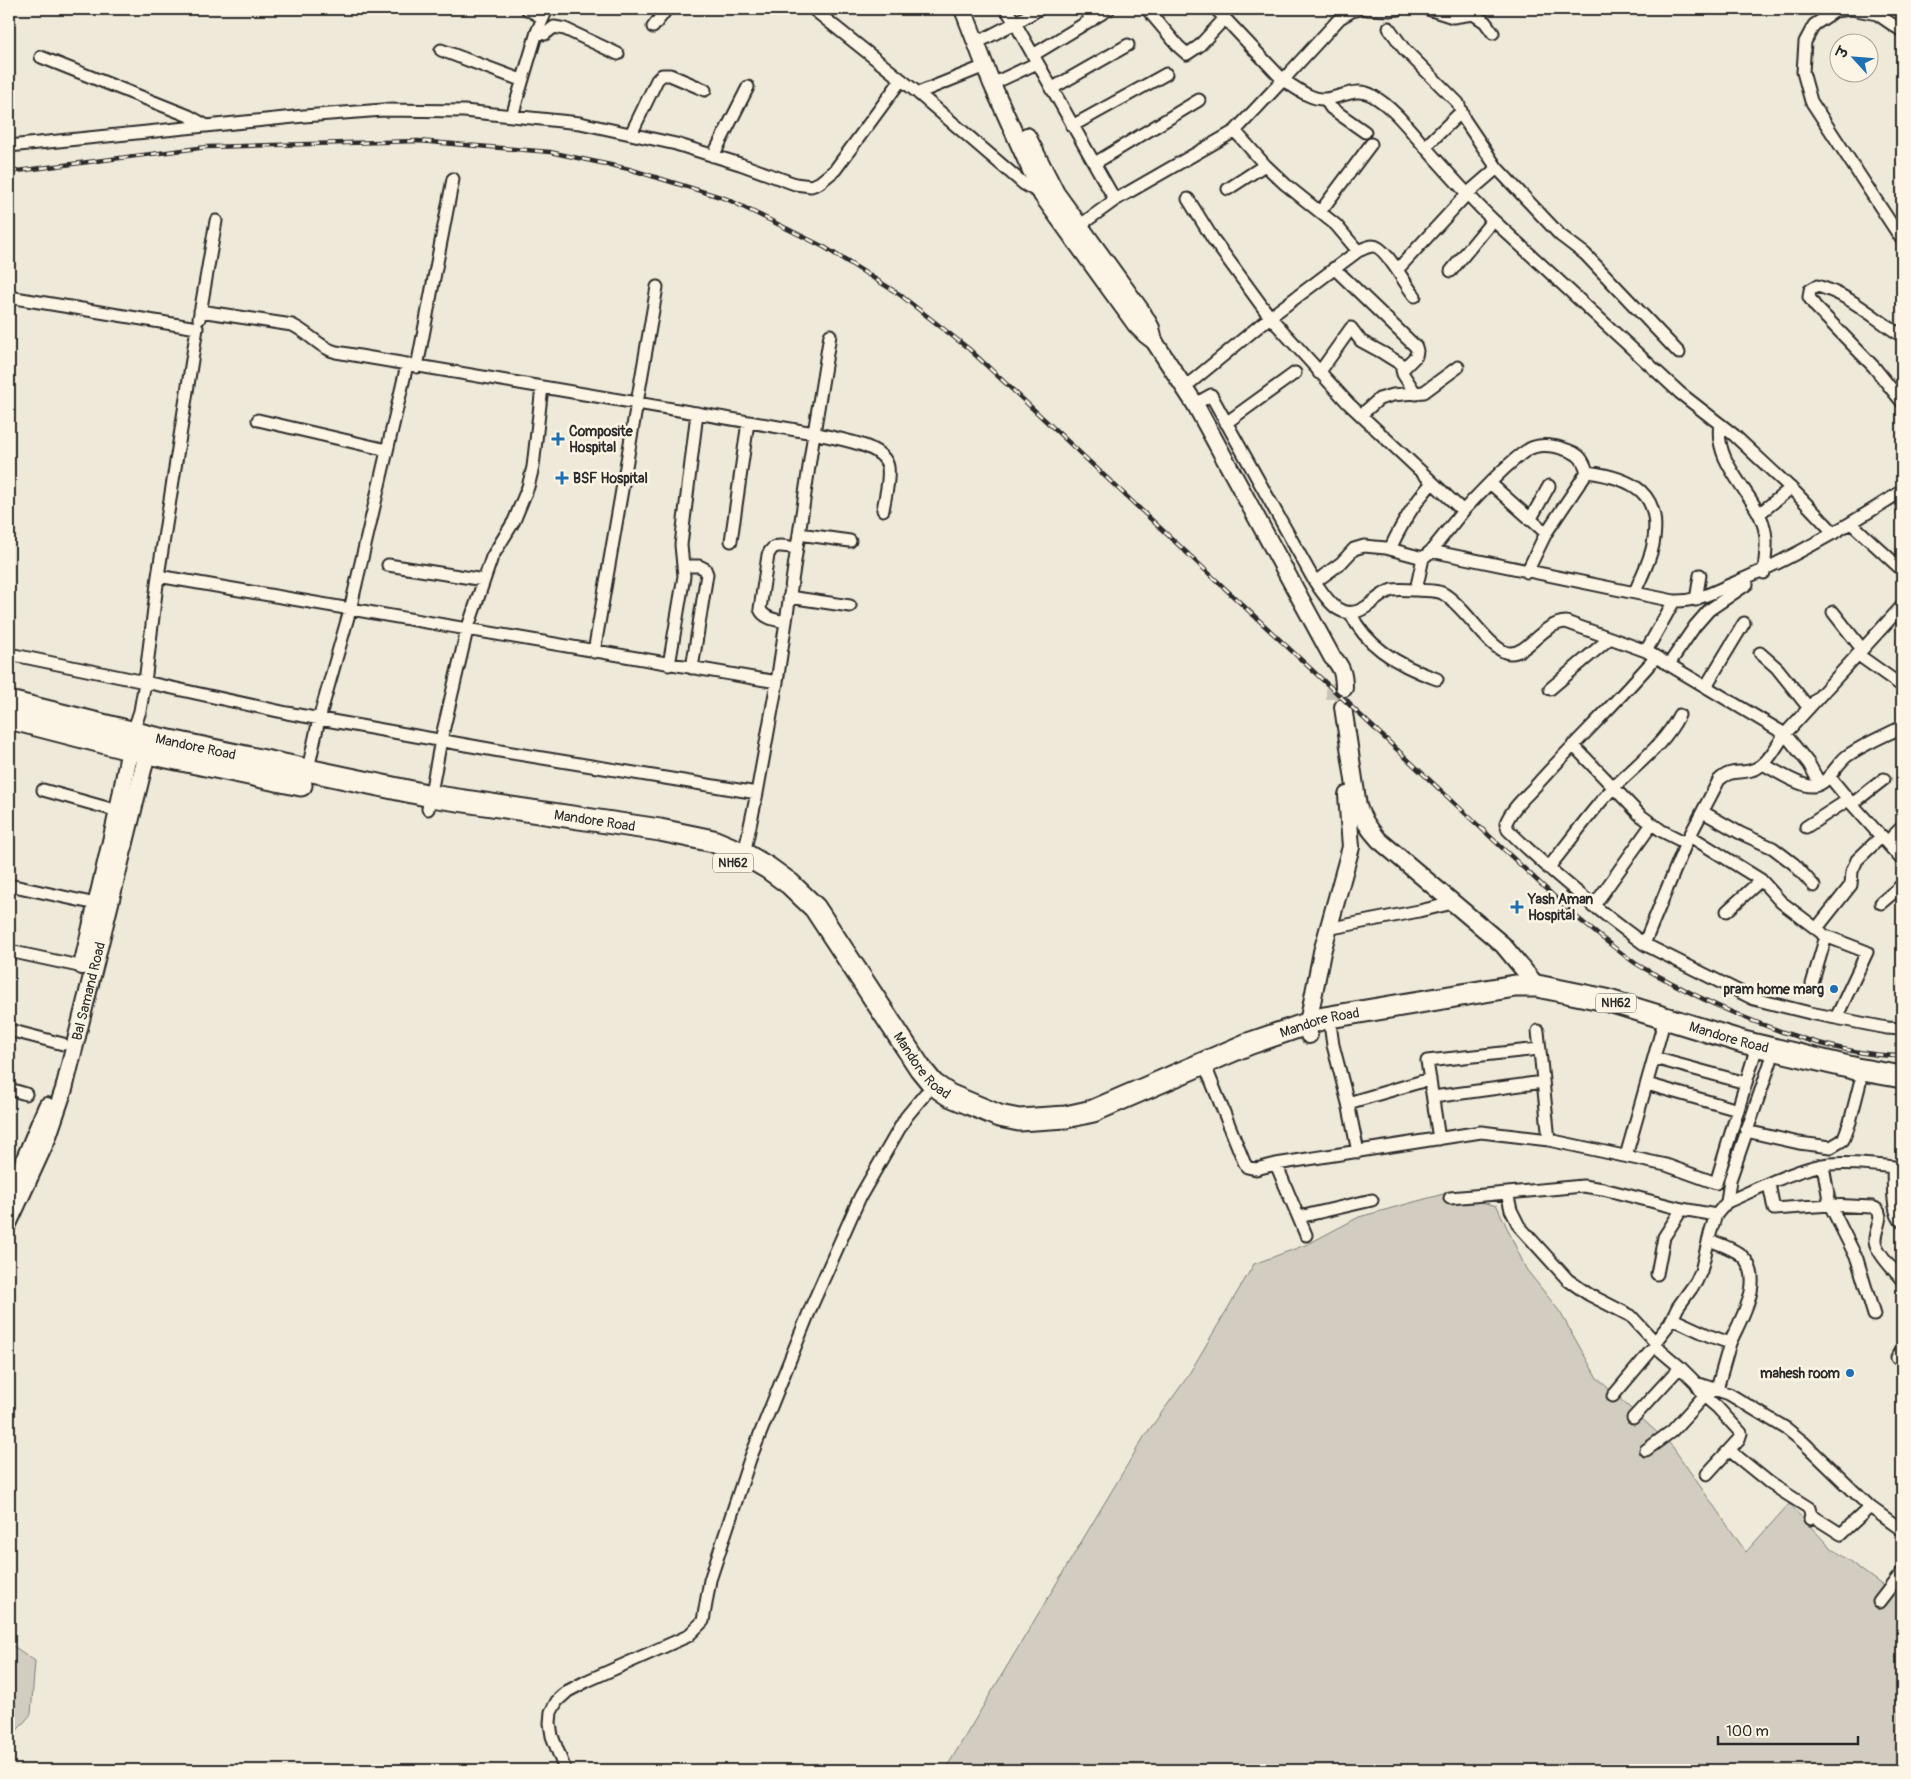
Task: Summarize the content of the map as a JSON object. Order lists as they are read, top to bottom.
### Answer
{
  "streets": {
    "highway": ["Mandore Road", "NH62"],
    "main road": ["Bal Samand Road"]
  },
  "crossings": [
    ["Mandore Road", "Bal Samand Road"]
  ],
  "places": {
    "health": ["Composite Hospital", "BSF Hospital", "Yash Aman Hospital"],
    "other": ["pram home marg", "mahesh room"]
  },
  "scale_bar": "100 m",
  "north": "top left"
}
